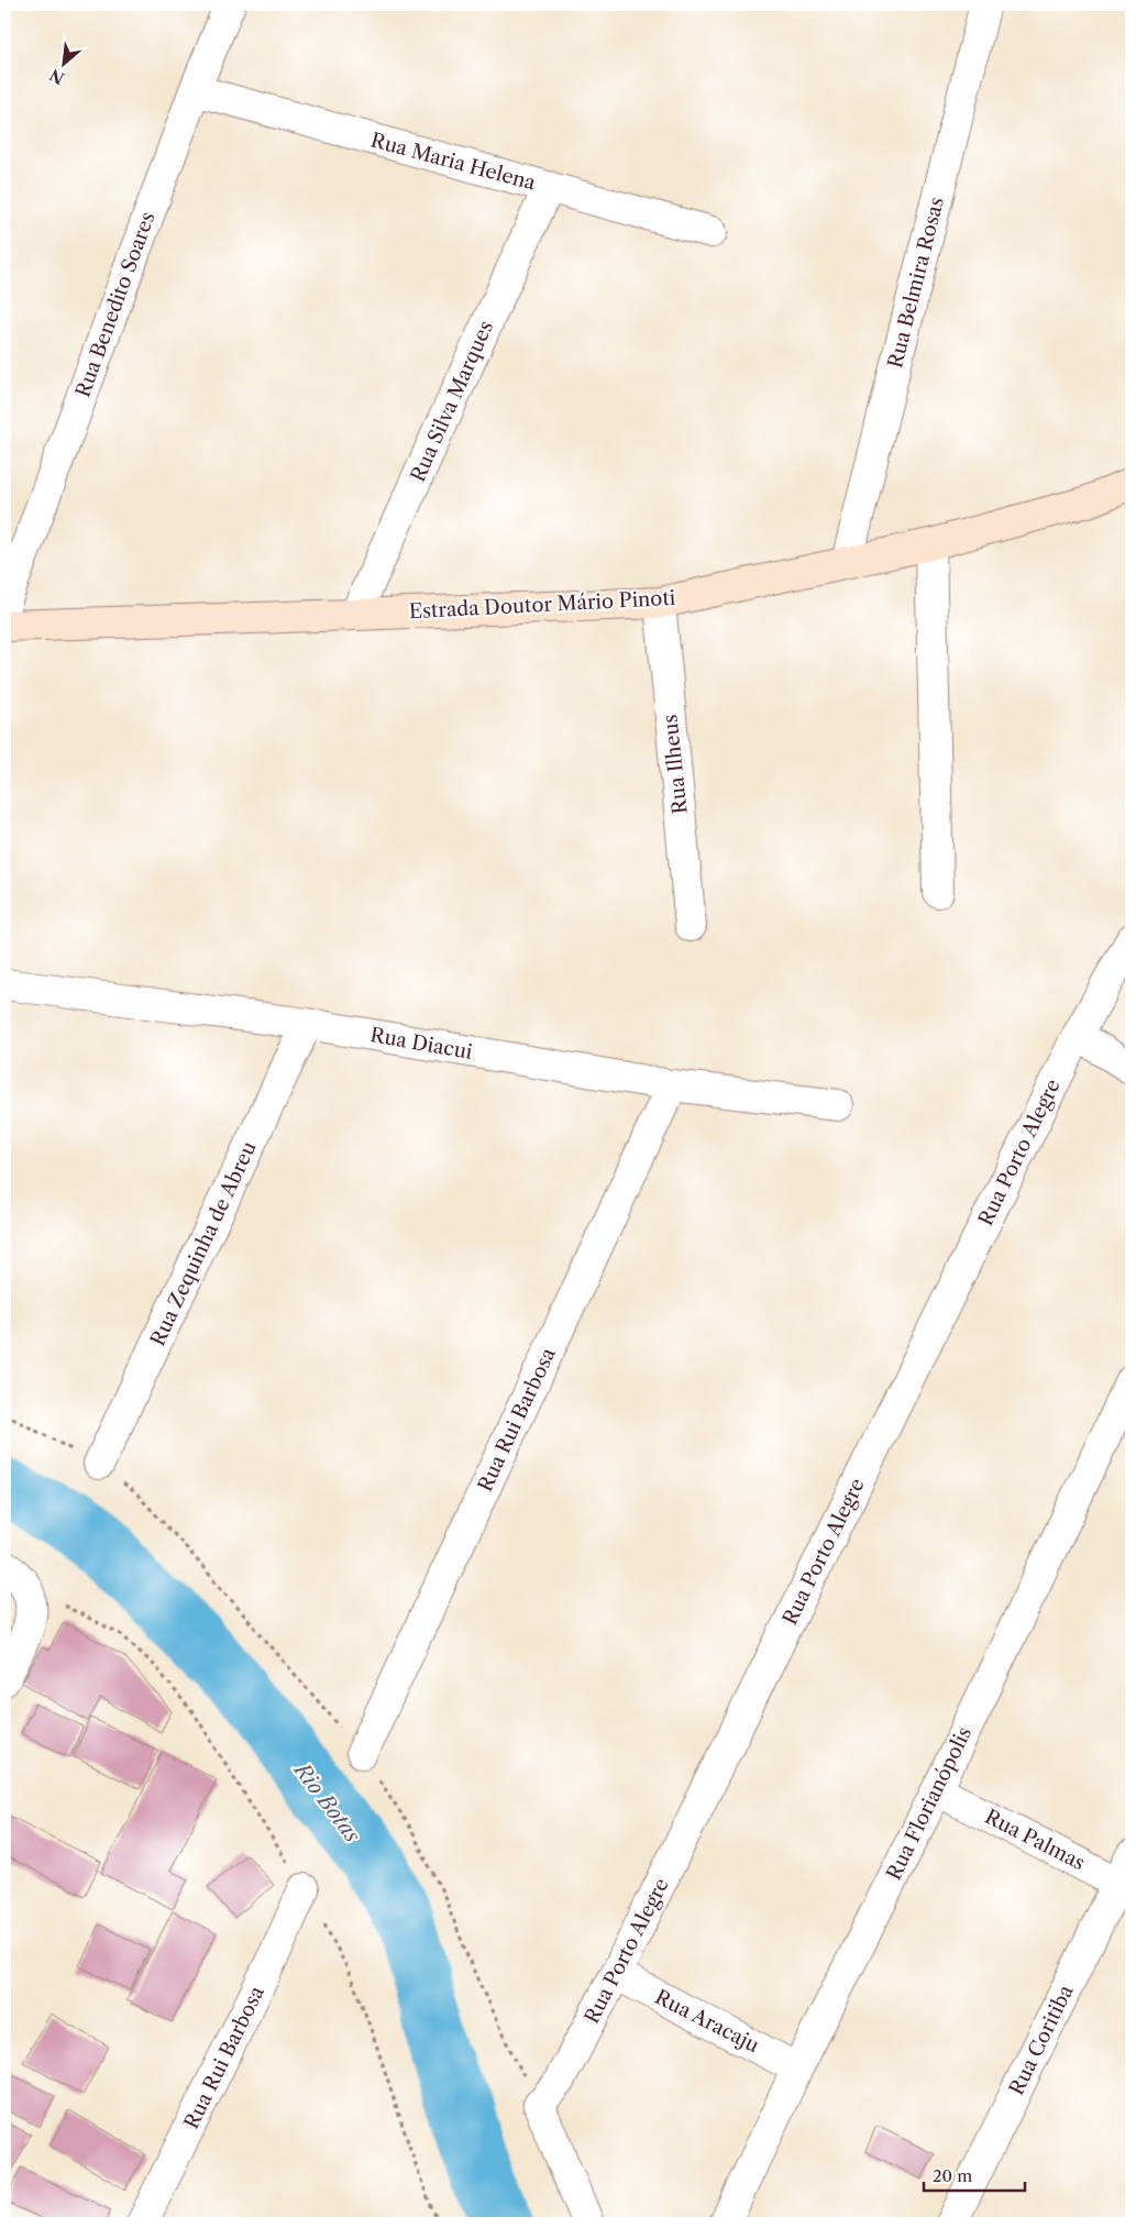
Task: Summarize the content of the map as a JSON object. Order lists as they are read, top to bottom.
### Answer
{
  "streets": {
    "street": [
      "Rua Maria Helena",
      "Rua Belmira Rosas",
      "Rua Benedito Soares",
      "Rua Silva Marques",
      "Estrada Doutor Mário Pinoti",
      "Rua Ilheus",
      "Rua Diacui",
      "Rua Porto Alegre",
      "Rua Zequinha de Abreu",
      "Rua Rui Barbosa",
      "Rua Florianópolis",
      "Rua Palmas",
      "Rua Aracaju",
      "Rua Coritiba"
    ]
  },
  "crossings": [
    ["Rua Maria Helena", "Rua Benedito Soares"],
    ["Rua Maria Helena", "Rua Silva Marques"],
    ["Rua Belmira Rosas", "Estrada Doutor Mário Pinoti"],
    ["Rua Silva Marques", "Estrada Doutor Mário Pinoti"],
    ["Estrada Doutor Mário Pinoti", "Rua Ilheus"],
    ["Rua Diacui", "Rua Zequinha de Abreu"],
    ["Rua Diacui", "Rua Rui Barbosa"],
    ["Rua Porto Alegre", "Rua Aracaju"],
    ["Rua Florianópolis", "Rua Palmas"],
    ["Rua Florianópolis", "Rua Aracaju"],
    ["Rua Palmas", "Rua Coritiba"]
  ],
  "water": ["Rio Botas"],
  "scale_bar": "20 m",
  "north": "bottom left"
}
